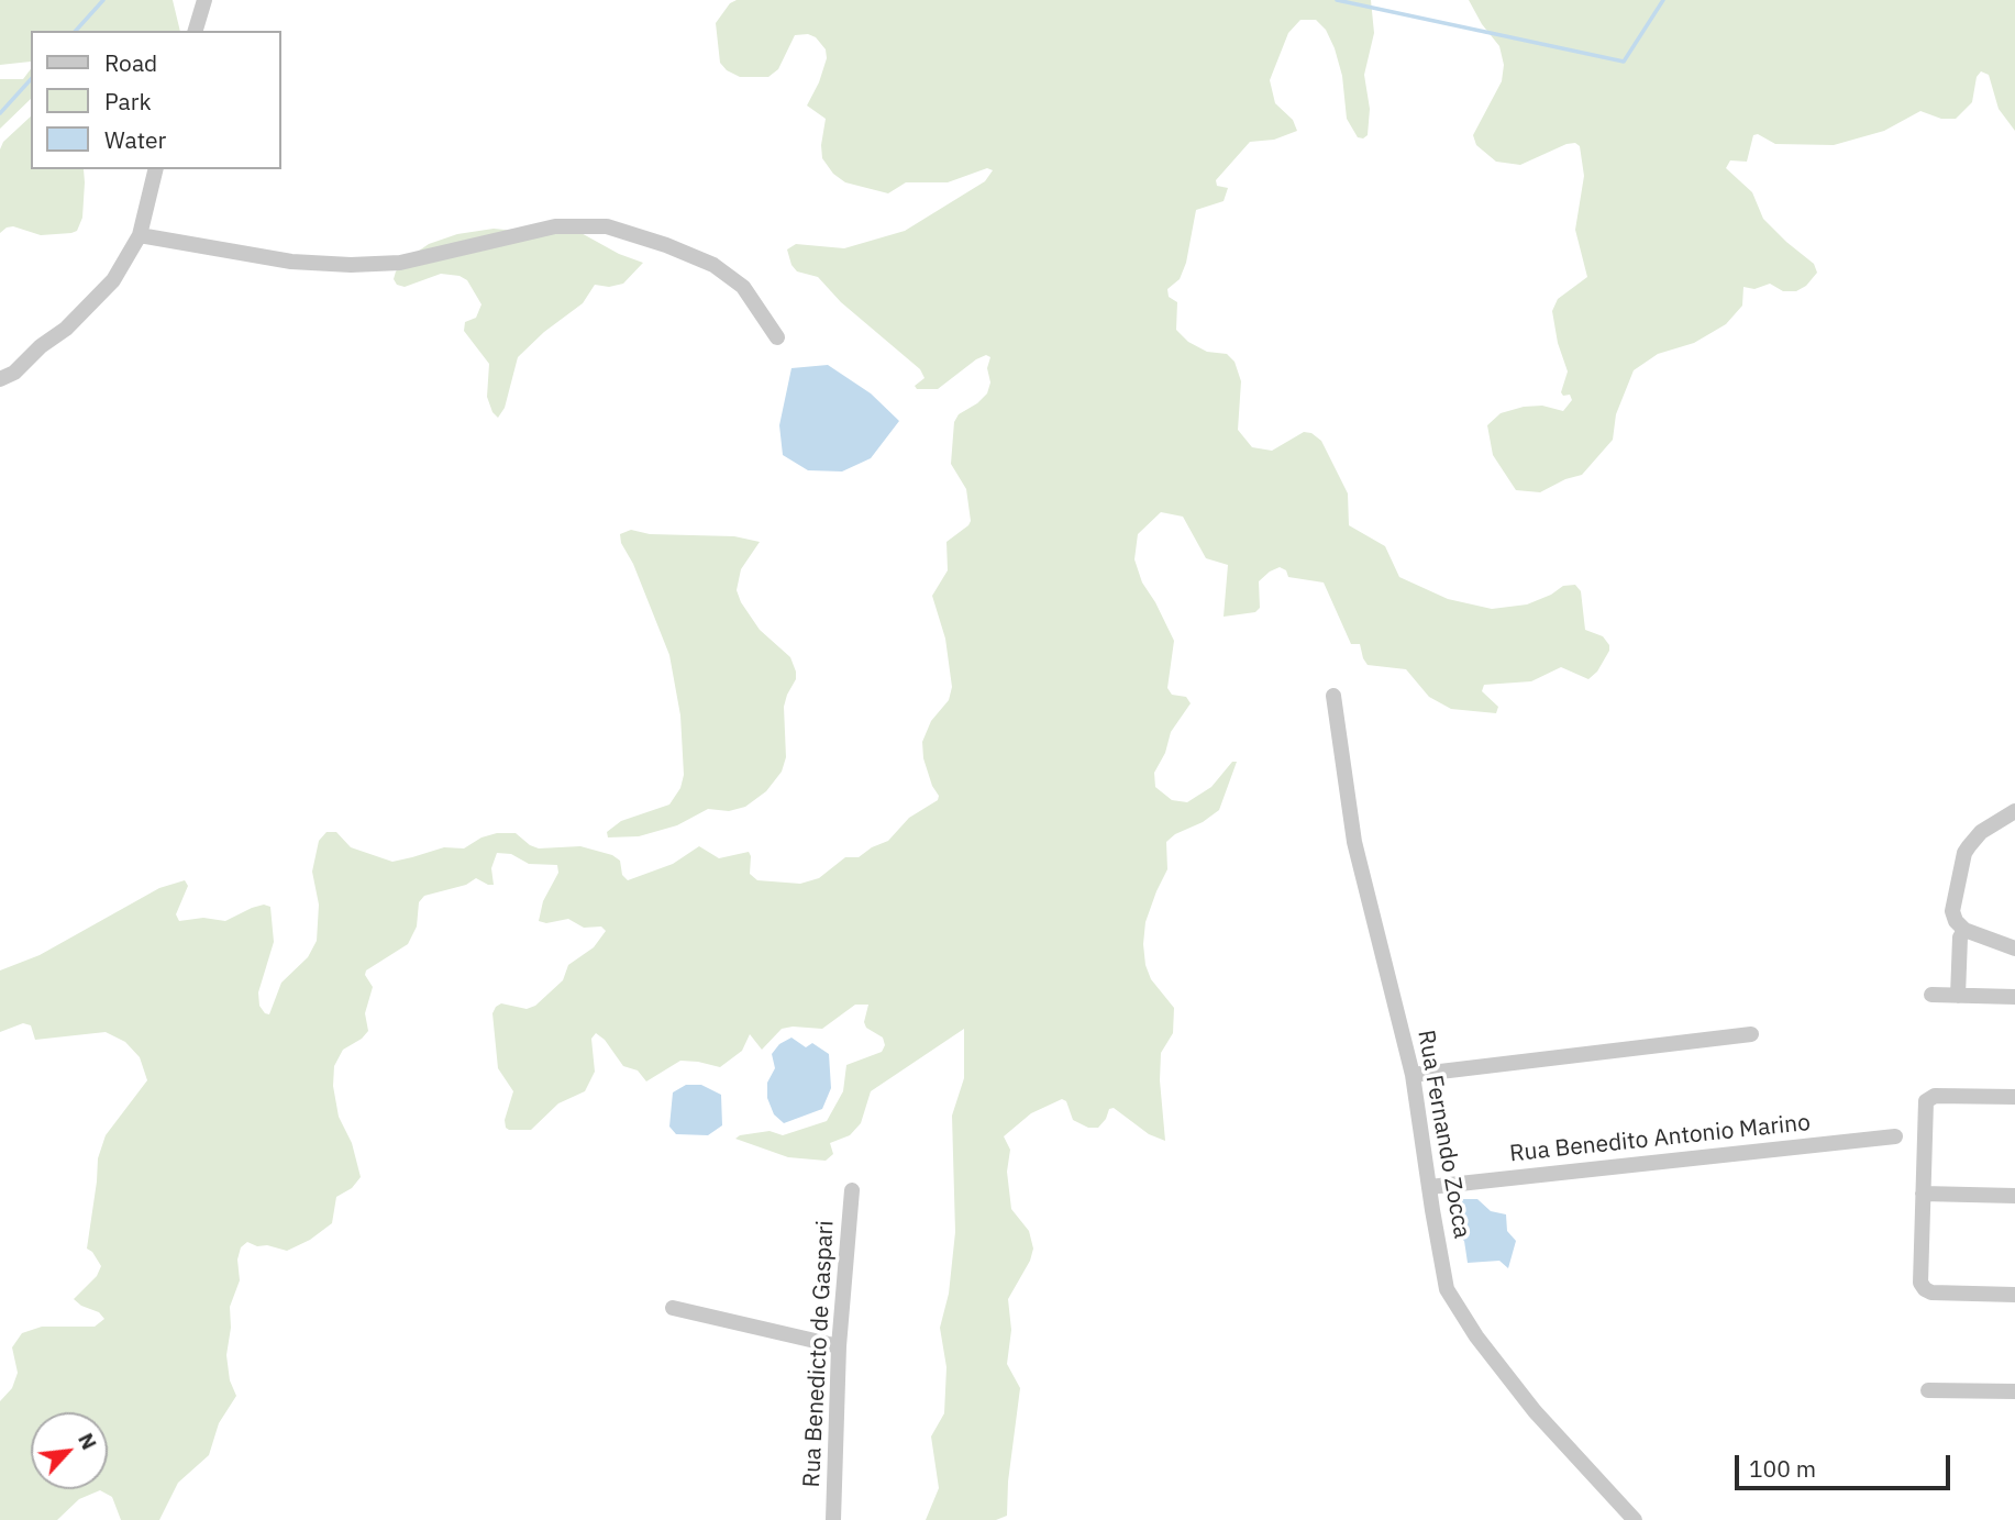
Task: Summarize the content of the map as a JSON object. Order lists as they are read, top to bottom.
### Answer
{
  "streets": {
    "street": ["Rua Fernando Zocca", "Rua Benedito Antonio Marino", "Rua Benedicto de Gaspari"]
  },
  "crossings": [
    ["Rua Fernando Zocca", "Rua Benedito Antonio Marino"]
  ],
  "legend": ["Road", "Park", "Water"],
  "scale_bar": "100 m",
  "north": "top right"
}
